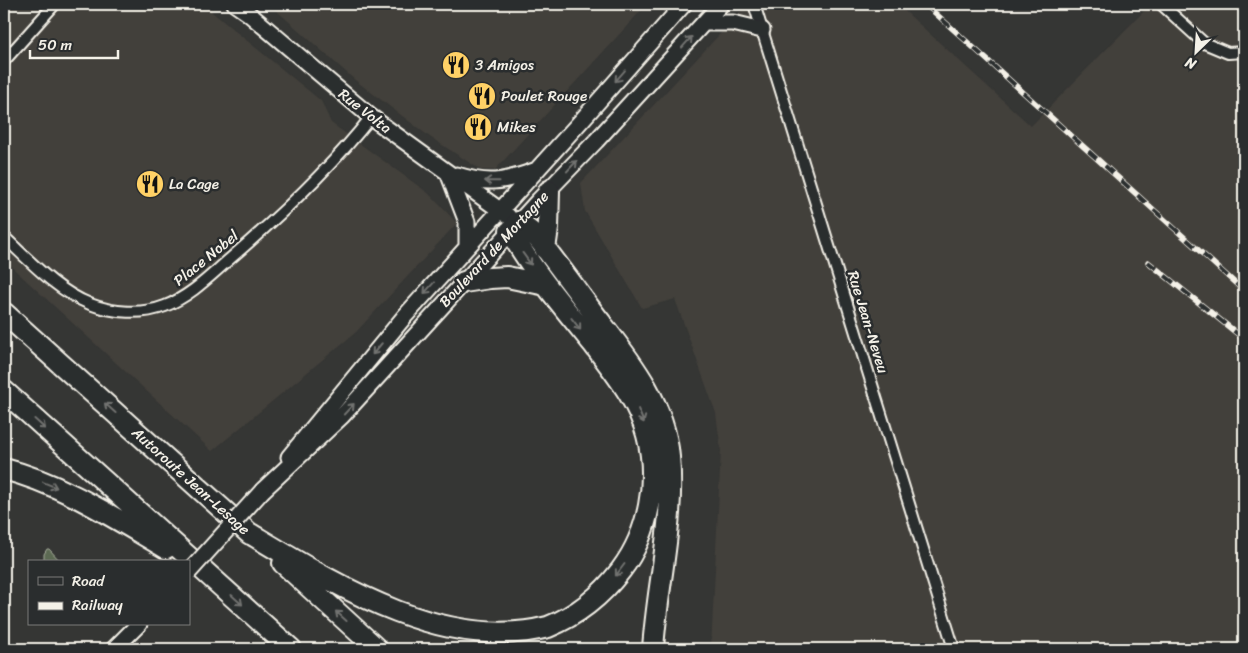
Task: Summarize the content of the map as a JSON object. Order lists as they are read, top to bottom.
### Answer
{
  "streets": {
    "highway": ["Autoroute Jean-Lesage"],
    "main road": ["Rue Volta", "Boulevard de Mortagne"],
    "street": ["Place Nobel", "Rue Jean-Neveu"]
  },
  "crossings": [
    ["Rue Volta", "Boulevard de Mortagne"],
    ["Rue Volta", "Place Nobel"]
  ],
  "places": {
    "restaurant": [
      "3 Amigos",
      "Poulet Rouge",
      "Mikes",
      "La Cage"
    ]
  },
  "legend": ["Road", "Railway"],
  "scale_bar": "50 m",
  "north": "bottom left"
}
